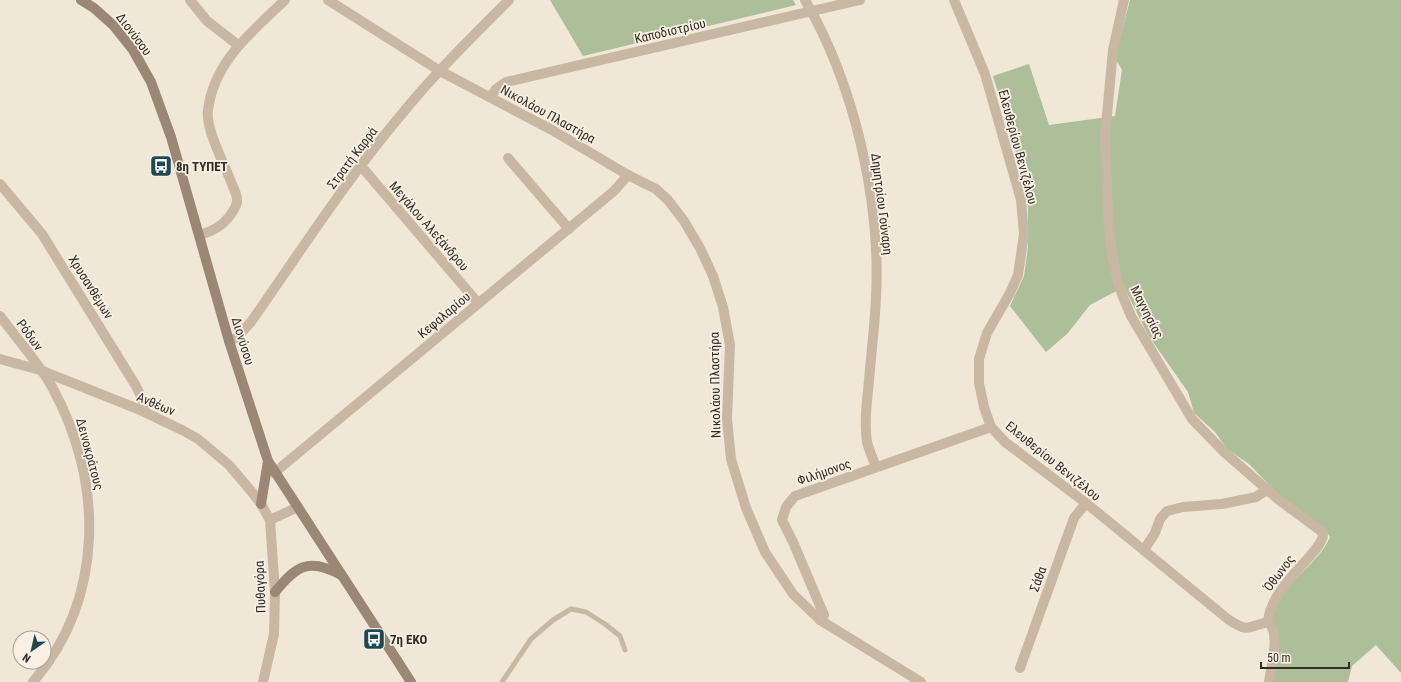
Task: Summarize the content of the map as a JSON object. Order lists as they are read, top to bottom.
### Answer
{
  "streets": {
    "main road": ["Διονύσου"],
    "street": [
      "Καποδιστρίου",
      "Νικολάου Πλαστήρα",
      "Ελευθερίου Βενιζέλου",
      "Στρατή Καρρά",
      "Δημητρίου Γούναρη",
      "Μεγάλου Αλεξάνδρου",
      "Χρυσανθέμων",
      "Μαγνησίας",
      "Κεφαλαρίου",
      "Ρόδων",
      "Ανθέων",
      "Δεινοκράτους",
      "Φιλήμονος",
      "Όθωνος",
      "Σάθα",
      "Πυθαγόρα"
    ]
  },
  "crossings": [
    ["Καποδιστρίου", "Νικολάου Πλαστήρα"],
    ["Καποδιστρίου", "Δημητρίου Γούναρη"],
    ["Διονύσου", "Στρατή Καρρά"],
    ["Διονύσου", "Κεφαλαρίου"],
    ["Νικολάου Πλαστήρα", "Στρατή Καρρά"],
    ["Νικολάου Πλαστήρα", "Κεφαλαρίου"],
    ["Νικολάου Πλαστήρα", "Φιλήμονος"],
    ["Ελευθερίου Βενιζέλου", "Φιλήμονος"],
    ["Ελευθερίου Βενιζέλου", "Όθωνος"],
    ["Ελευθερίου Βενιζέλου", "Σάθα"],
    ["Στρατή Καρρά", "Μεγάλου Αλεξάνδρου"],
    ["Δημητρίου Γούναρη", "Φιλήμονος"],
    ["Μεγάλου Αλεξάνδρου", "Κεφαλαρίου"],
    ["Χρυσανθέμων", "Ανθέων"],
    ["Μαγνησίας", "Όθωνος"],
    ["Ρόδων", "Ανθέων"],
    ["Ρόδων", "Δεινοκράτους"],
    ["Ανθέων", "Δεινοκράτους"],
    ["Ανθέων", "Πυθαγόρα"]
  ],
  "places": {
    "bus stop": ["8η ΤΥΠΕΤ", "7η ΕΚΟ"]
  },
  "scale_bar": "50 m",
  "north": "bottom left"
}
